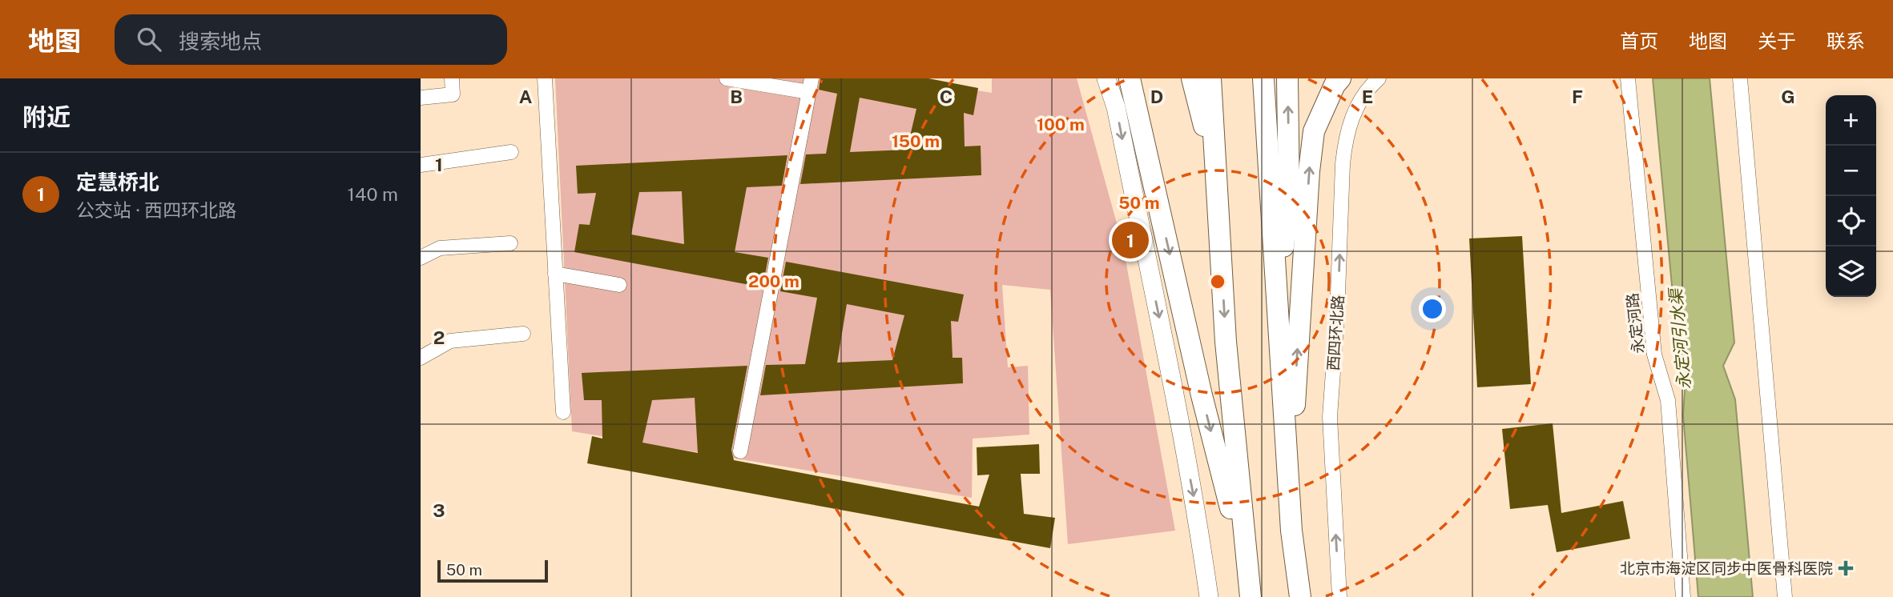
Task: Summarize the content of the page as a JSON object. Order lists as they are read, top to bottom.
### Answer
{
  "streets": {
    "street": ["永定河路", "西四环北路"]
  },
  "one_way": ["西四环北路"],
  "water": ["永定河引水渠"],
  "places": {
    "health": ["北京市海淀区同步中医骨科医院"]
  },
  "scale_bar": "50 m",
  "page": {
    "header": "地图",
    "search": "搜索地点",
    "nav": [
      "首页",
      "地图",
      "关于",
      "联系"
    ],
    "heading": "附近",
    "map_buttons": ["+", "−"],
    "list": [
      {
        "mark": "1",
        "name": "定慧桥北",
        "note": "公交站 · 西四环北路",
        "value": "140 m"
      }
    ],
    "pins": "1",
    "scale": "50 m"
  },
  "grid": {
    "columns": [
      "A",
      "B",
      "C",
      "D",
      "E",
      "F",
      "G"
    ],
    "rows": ["1", "2", "3"]
  },
  "rings": [
    "100 m",
    "150 m",
    "50 m",
    "200 m"
  ]
}
